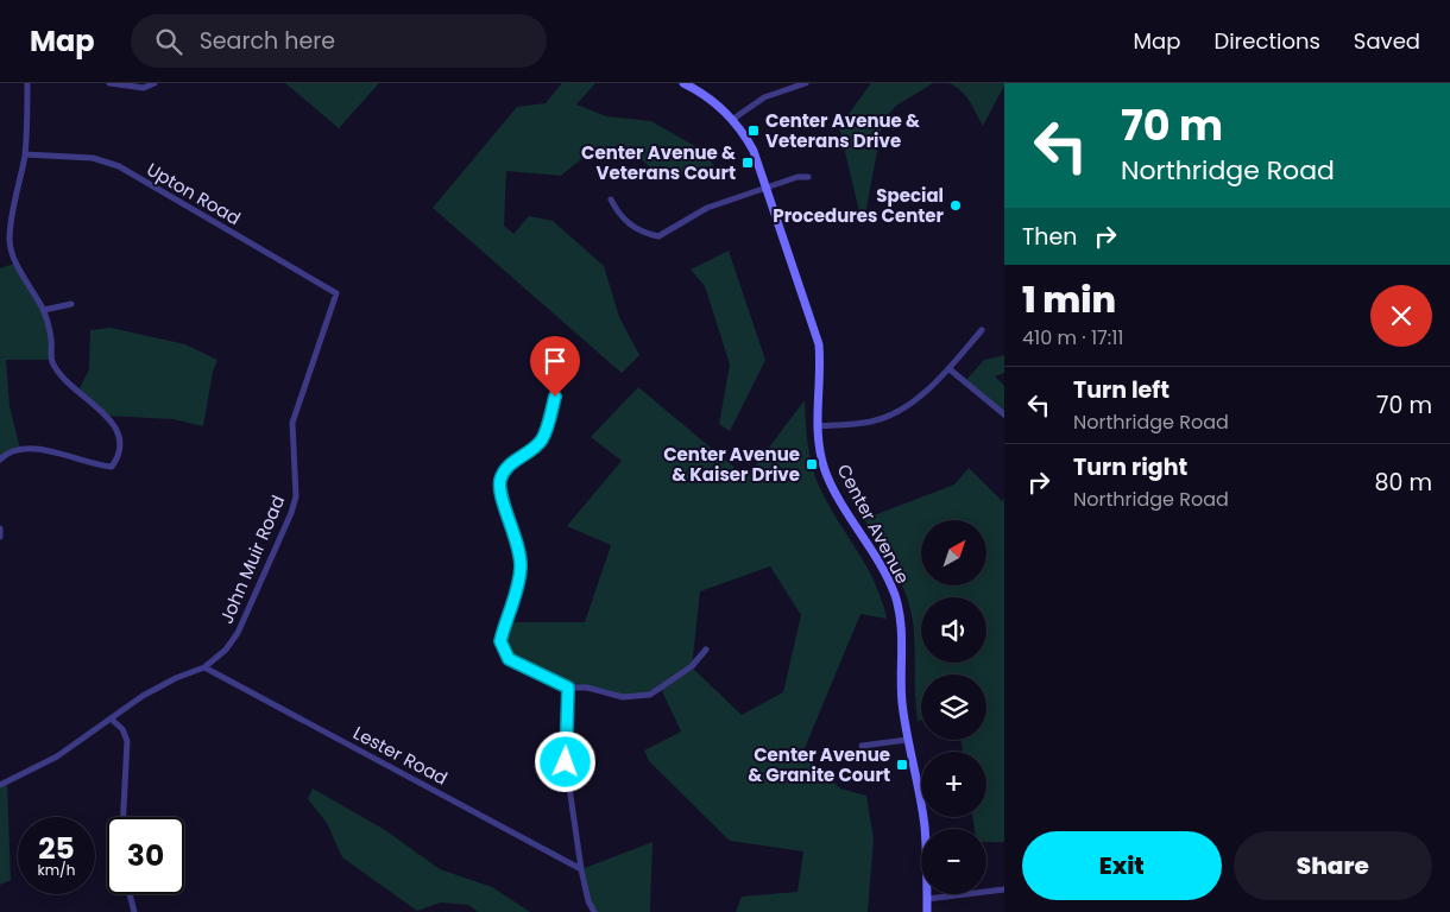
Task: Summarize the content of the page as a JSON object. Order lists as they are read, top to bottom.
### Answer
{
  "streets": {
    "street": [
      "Upton Road",
      "Center Avenue",
      "John Muir Road",
      "Lester Road"
    ]
  },
  "crossings": [
    ["Upton Road", "John Muir Road"],
    ["John Muir Road", "Lester Road"]
  ],
  "places": {
    "transit": [
      "Center Avenue & Veterans Drive",
      "Center Avenue & Veterans Court",
      "Center Avenue & Kaiser Drive",
      "Center Avenue & Granite Court"
    ],
    "other": ["Special Procedures Center"]
  },
  "north": "top right",
  "page": {
    "header": "Map",
    "search": "Search here",
    "nav": ["Map", "Directions", "Saved"],
    "turn": ["70 m", "Northridge Road"],
    "then": "Then",
    "heading": ["1 min", "410 m · 17:11"],
    "list": [
      {
        "name": "Turn left",
        "note": "Northridge Road",
        "value": "70 m"
      },
      {
        "name": "Turn right",
        "note": "Northridge Road",
        "value": "80 m"
      }
    ],
    "map_buttons": ["+", "−"],
    "speed": "25 km/h",
    "limit": "30",
    "buttons": ["Exit", "Share"]
  }
}
